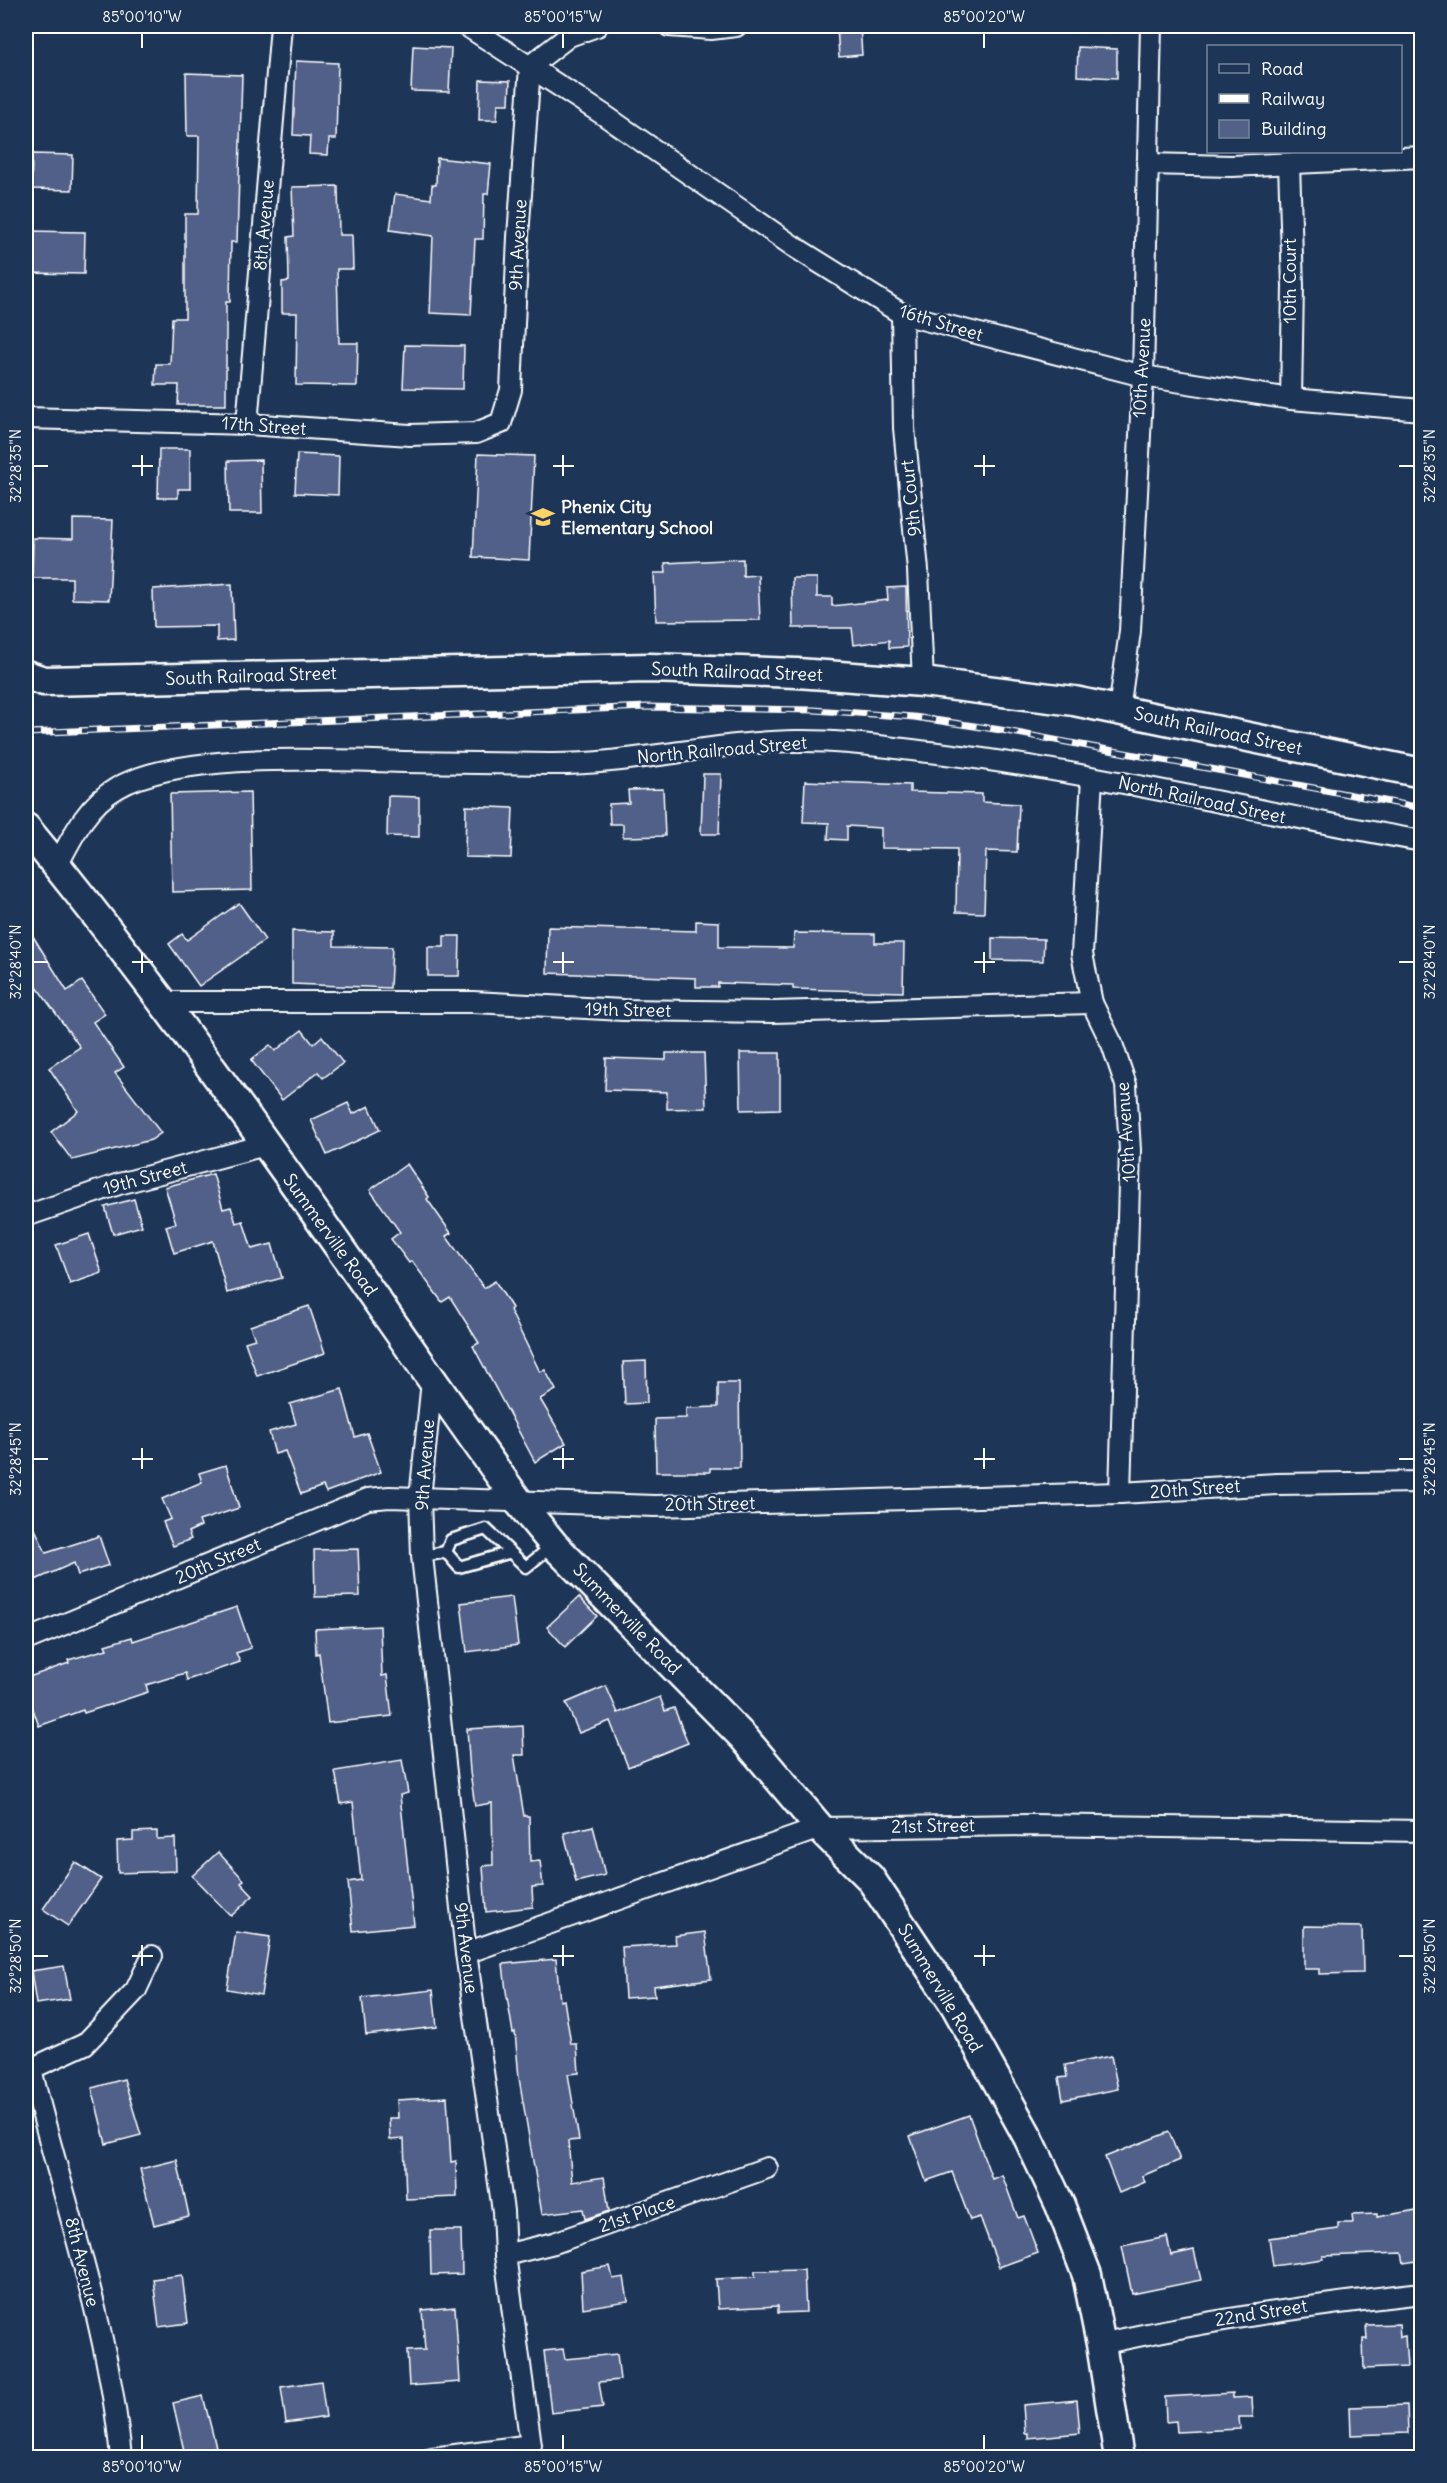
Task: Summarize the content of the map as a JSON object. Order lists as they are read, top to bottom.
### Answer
{
  "streets": {
    "main road": ["South Railroad Street", "Summerville Road"],
    "street": [
      "8th Avenue",
      "9th Avenue",
      "10th Court",
      "16th Street",
      "10th Avenue",
      "17th Street",
      "9th Court",
      "North Railroad Street",
      "19th Street",
      "20th Street",
      "21st Street",
      "21st Place",
      "22nd Street"
    ]
  },
  "crossings": [
    ["8th Avenue", "17th Street"],
    ["9th Avenue", "16th Street"],
    ["9th Avenue", "17th Street"],
    ["9th Avenue", "Summerville Road"],
    ["9th Avenue", "20th Street"],
    ["9th Avenue", "21st Street"],
    ["9th Avenue", "21st Place"],
    ["10th Court", "16th Street"],
    ["16th Street", "10th Avenue"],
    ["16th Street", "9th Court"],
    ["10th Avenue", "South Railroad Street"],
    ["10th Avenue", "North Railroad Street"],
    ["10th Avenue", "19th Street"],
    ["10th Avenue", "20th Street"],
    ["9th Court", "South Railroad Street"],
    ["North Railroad Street", "Summerville Road"],
    ["19th Street", "Summerville Road"],
    ["Summerville Road", "20th Street"],
    ["Summerville Road", "21st Street"],
    ["Summerville Road", "22nd Street"]
  ],
  "places": {
    "school or university": ["Phenix City Elementary School"]
  },
  "legend": ["Road", "Railway", "Building"],
  "coordinates": [
    "85°00'10\"W",
    "85°00'15\"W",
    "85°00'20\"W",
    "32°28'35\"N",
    "32°28'40\"N",
    "32°28'45\"N",
    "32°28'50\"N"
  ]
}
